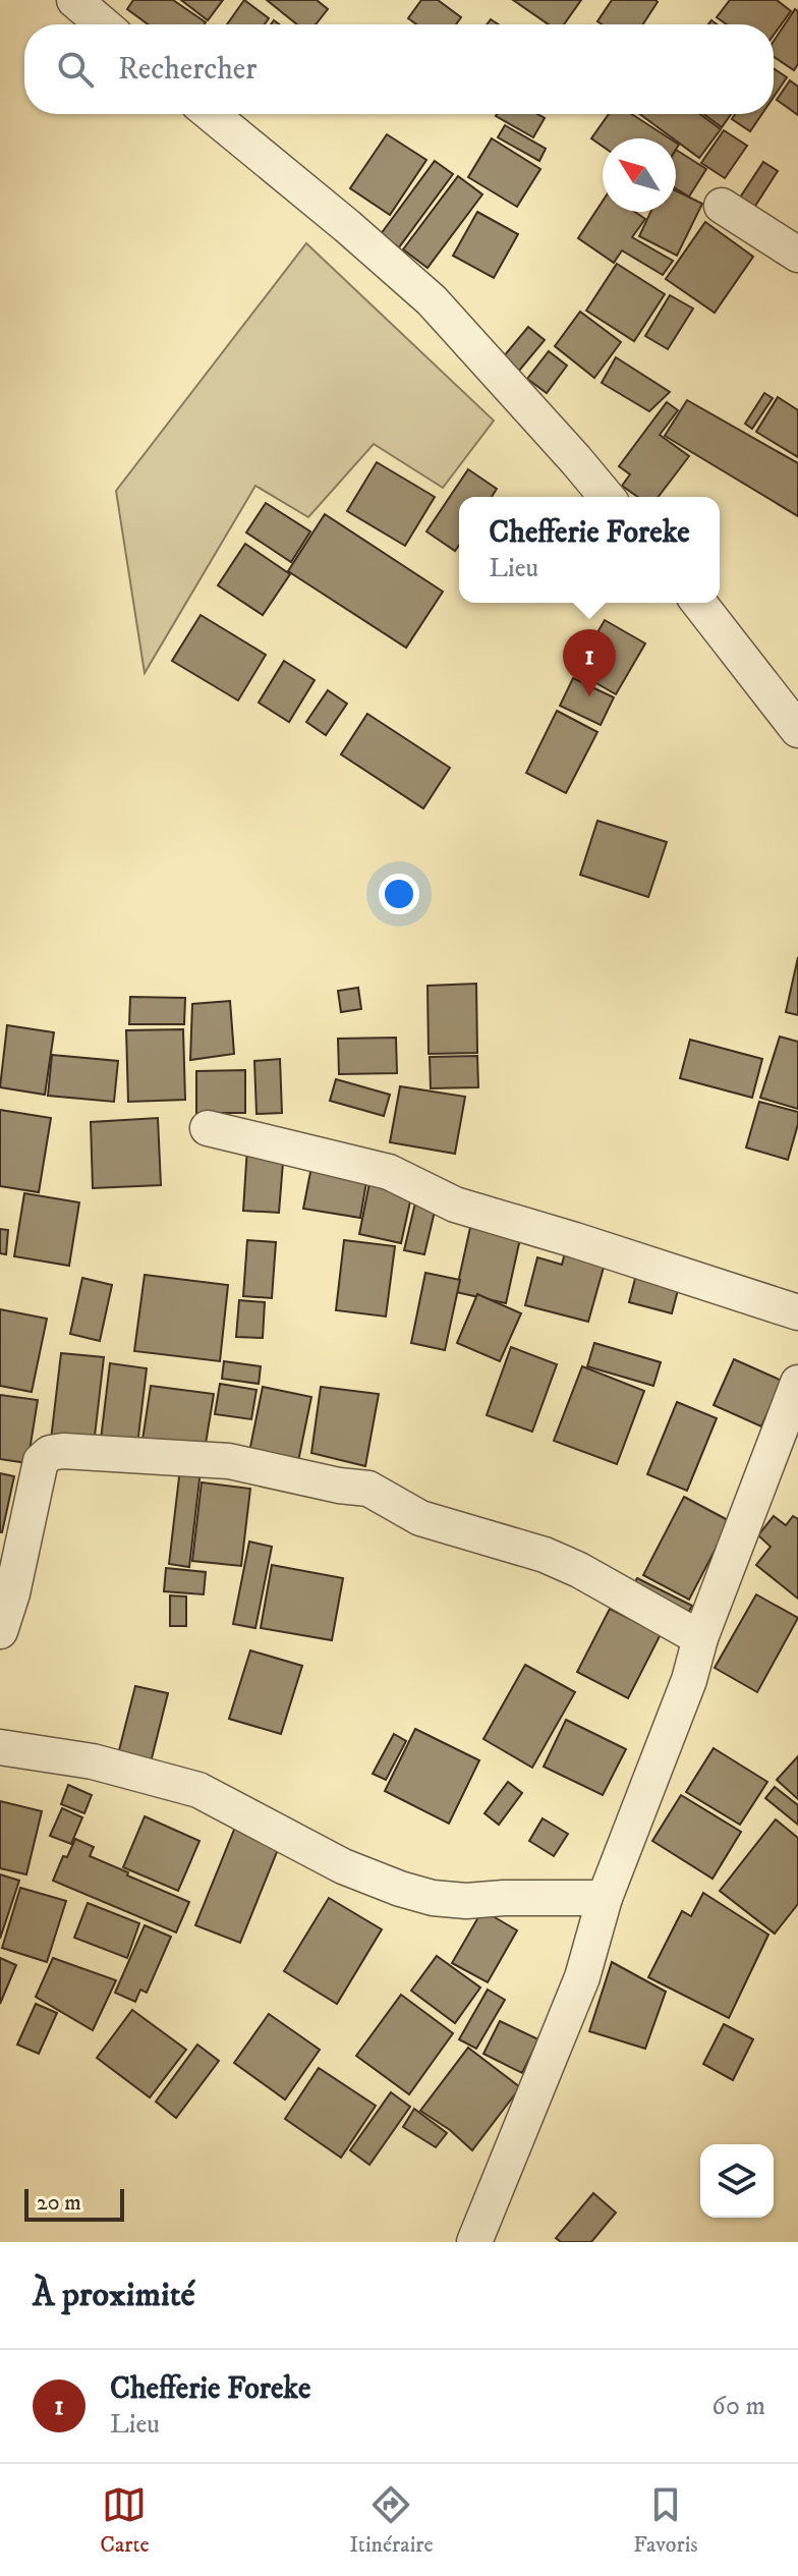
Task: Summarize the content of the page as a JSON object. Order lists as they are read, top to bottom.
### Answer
{
  "scale_bar": "20 m",
  "north": "top left",
  "page": {
    "search": "Rechercher",
    "popup": ["Chefferie Foreke", "Lieu"],
    "pins": "1",
    "scale": "20 m",
    "heading": "À proximité",
    "list": [
      {
        "mark": "1",
        "name": "Chefferie Foreke",
        "note": "Lieu",
        "value": "60 m"
      }
    ],
    "nav": ["Carte", "Itinéraire", "Favoris"]
  }
}
